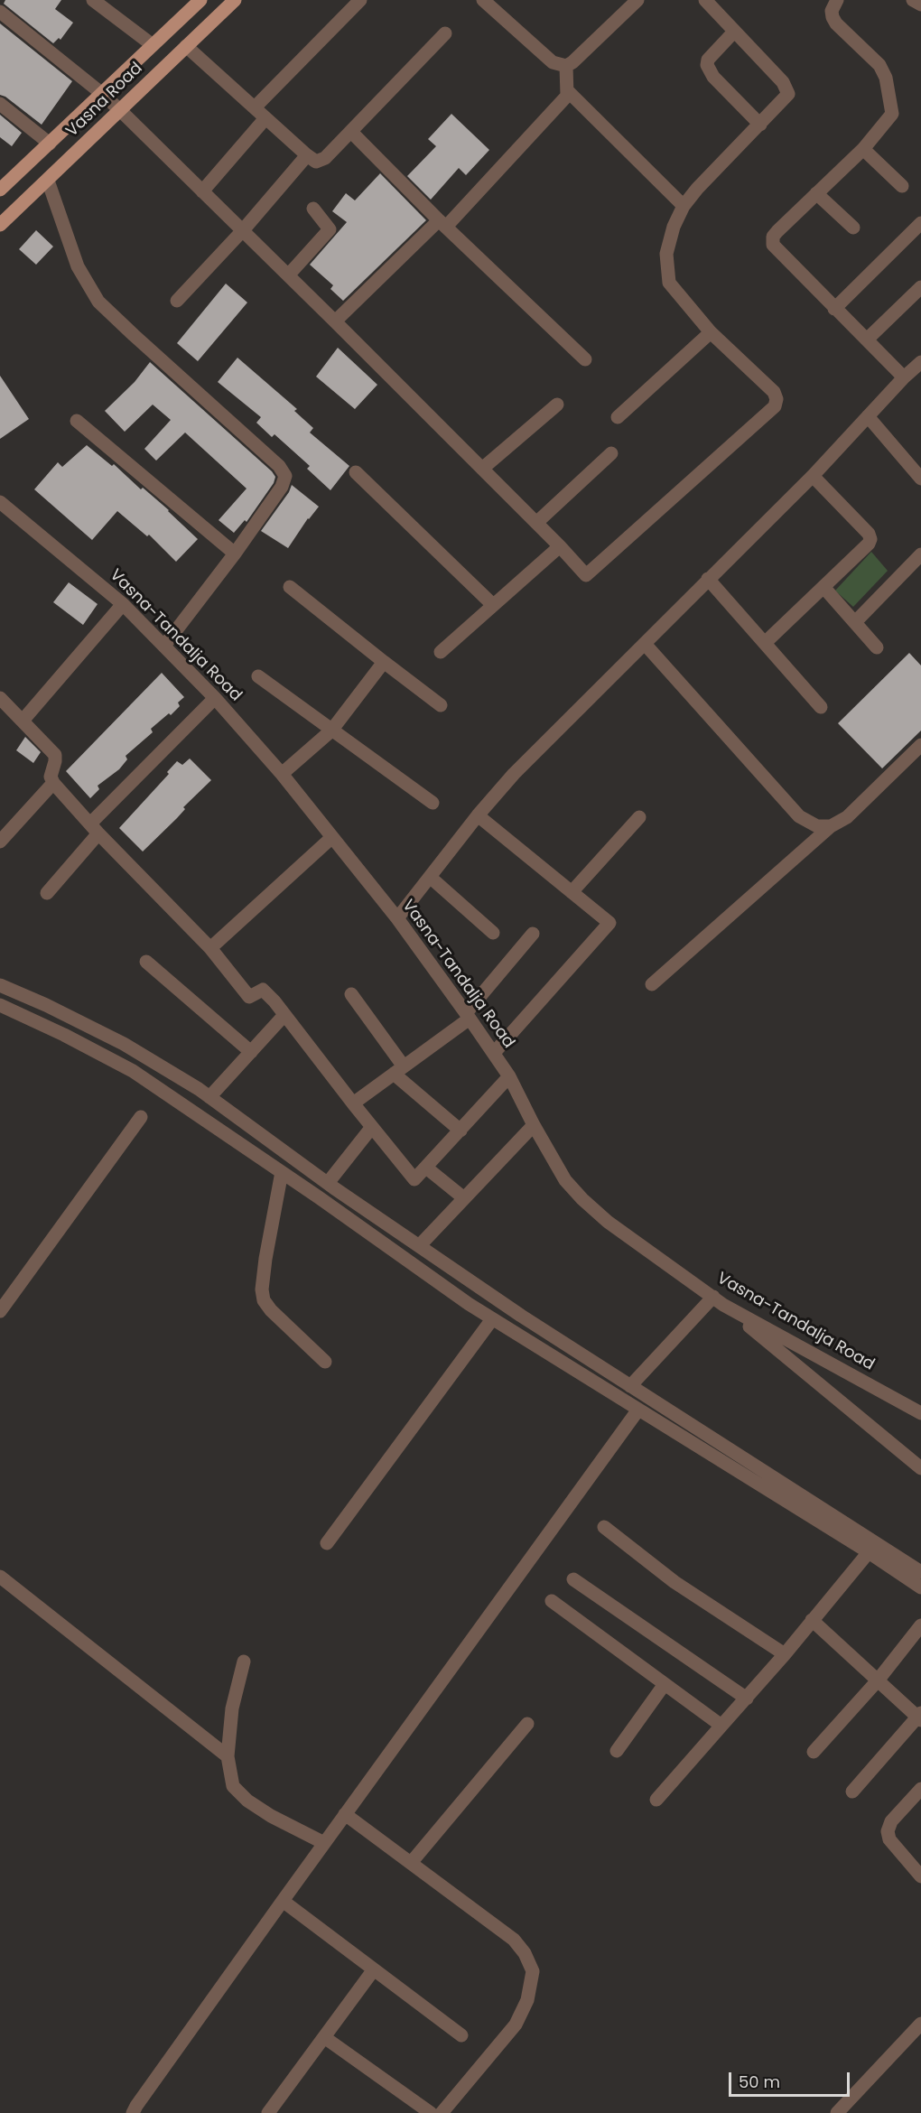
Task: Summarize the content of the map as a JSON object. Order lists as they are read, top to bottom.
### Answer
{
  "streets": {
    "main road": ["Vasna Road"],
    "street": ["Vasna-Tandalja Road"]
  },
  "scale_bar": "50 m"
}
